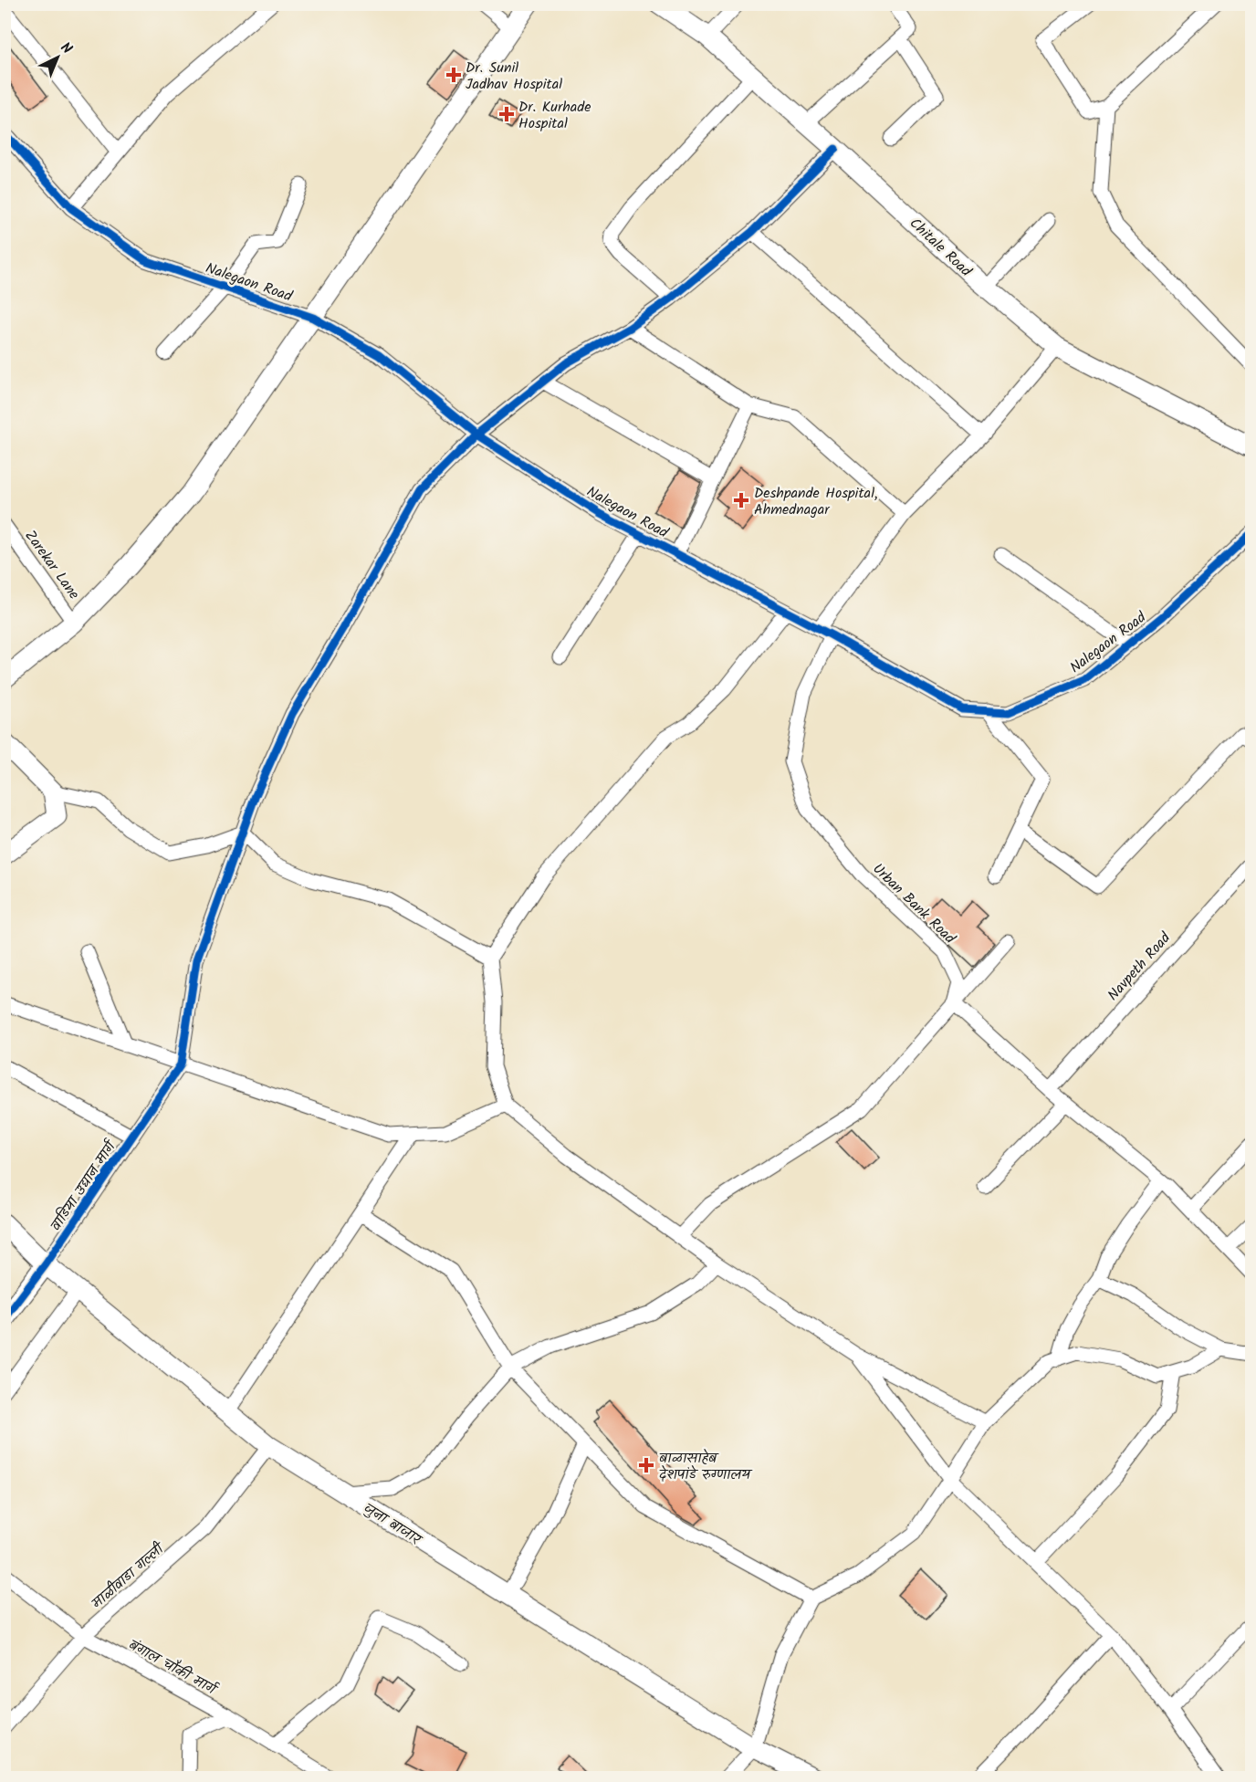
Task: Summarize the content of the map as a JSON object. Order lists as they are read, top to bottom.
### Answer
{
  "streets": {
    "street": [
      "Chitale Road",
      "Nalegaon Road",
      "Zarekar Lane",
      "Urban Bank Road",
      "Navpeth Road",
      "वाडिया उद्यान मार्ग",
      "जुना बाजार",
      "माळीवाडा गल्ली",
      "बंगाल चौकी मार्ग"
    ]
  },
  "crossings": [
    ["Nalegaon Road", "Urban Bank Road"],
    ["वाडिया उद्यान मार्ग", "जुना बाजार"],
    ["जुना बाजार", "माळीवाडा गल्ली"],
    ["माळीवाडा गल्ली", "बंगाल चौकी मार्ग"]
  ],
  "places": {
    "health": [
      "Dr. Sunil Jadhav Hospital",
      "Dr. Kurhade Hospital",
      "Deshpande Hospital, Ahmednagar",
      "बाळासाहेब देशपांडे रुग्णालय"
    ]
  },
  "north": "top right"
}
